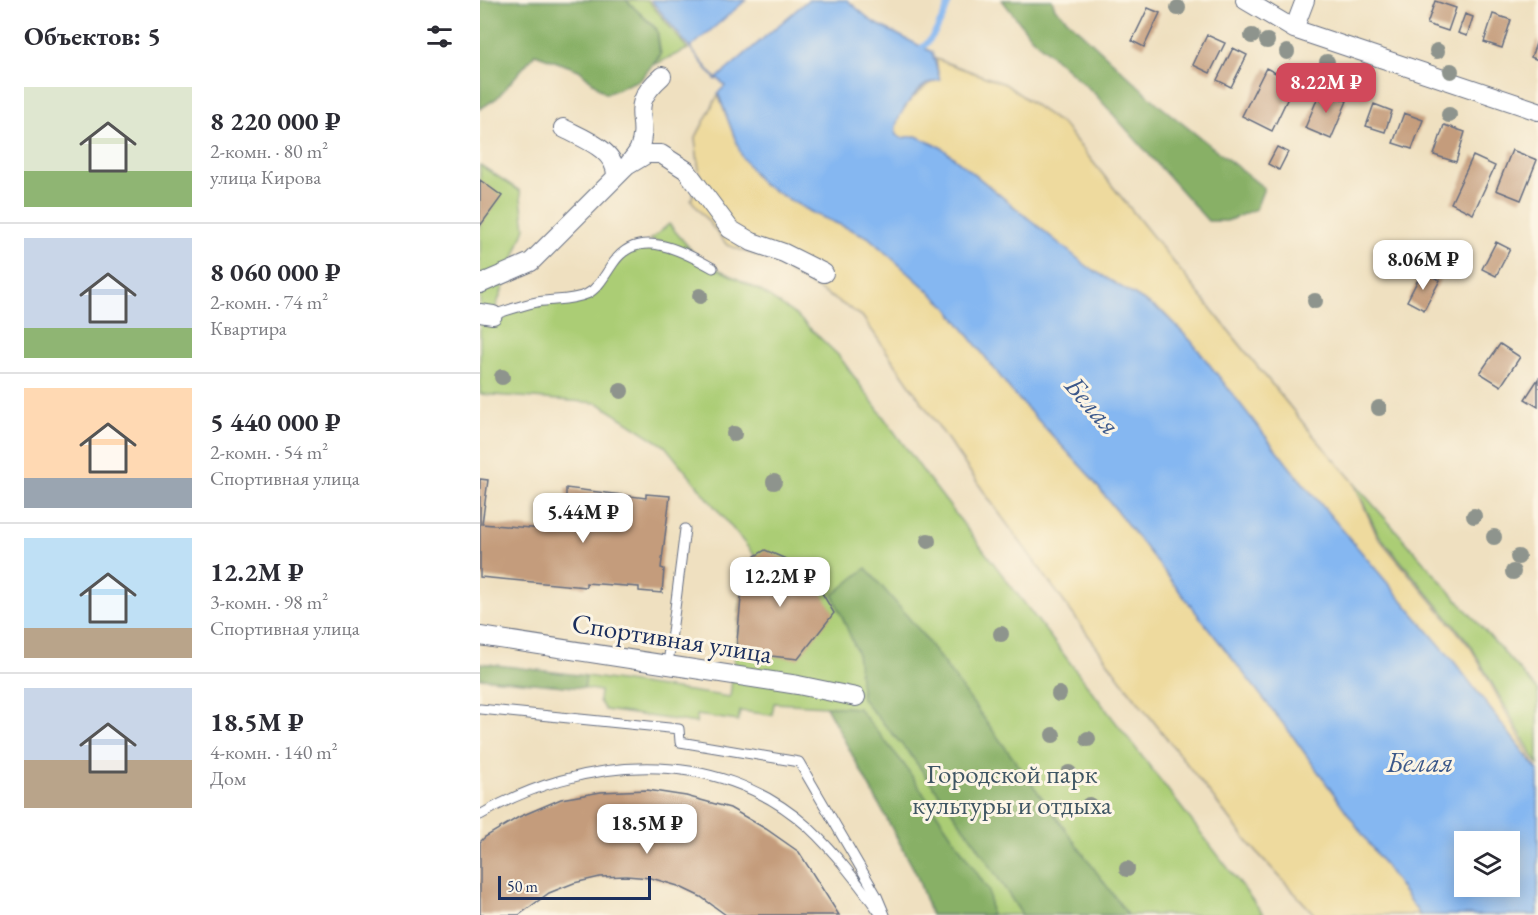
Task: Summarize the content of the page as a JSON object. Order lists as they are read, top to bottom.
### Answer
{
  "streets": {
    "street": ["Спортивная улица"]
  },
  "water": ["Белая"],
  "parks": ["Городской парк культуры и отдыха"],
  "scale_bar": "50 m",
  "page": {
    "heading": "Объектов: 5",
    "price": [
      "8.22M ₽",
      "8.06M ₽",
      "5.44M ₽",
      "12.2M ₽",
      "18.5M ₽"
    ],
    "list": [
      {
        "name": "8 220 000 ₽",
        "note": "2-комн. · 80 m² · улица Кирова"
      },
      {
        "name": "8 060 000 ₽",
        "note": "2-комн. · 74 m² · Квартира"
      },
      {
        "name": "5 440 000 ₽",
        "note": "2-комн. · 54 m² · Спортивная улица"
      },
      {
        "name": "12.2M ₽",
        "note": "3-комн. · 98 m² · Спортивная улица"
      },
      {
        "name": "18.5M ₽",
        "note": "4-комн. · 140 m² · Дом"
      }
    ],
    "scale": "50 m"
  }
}
